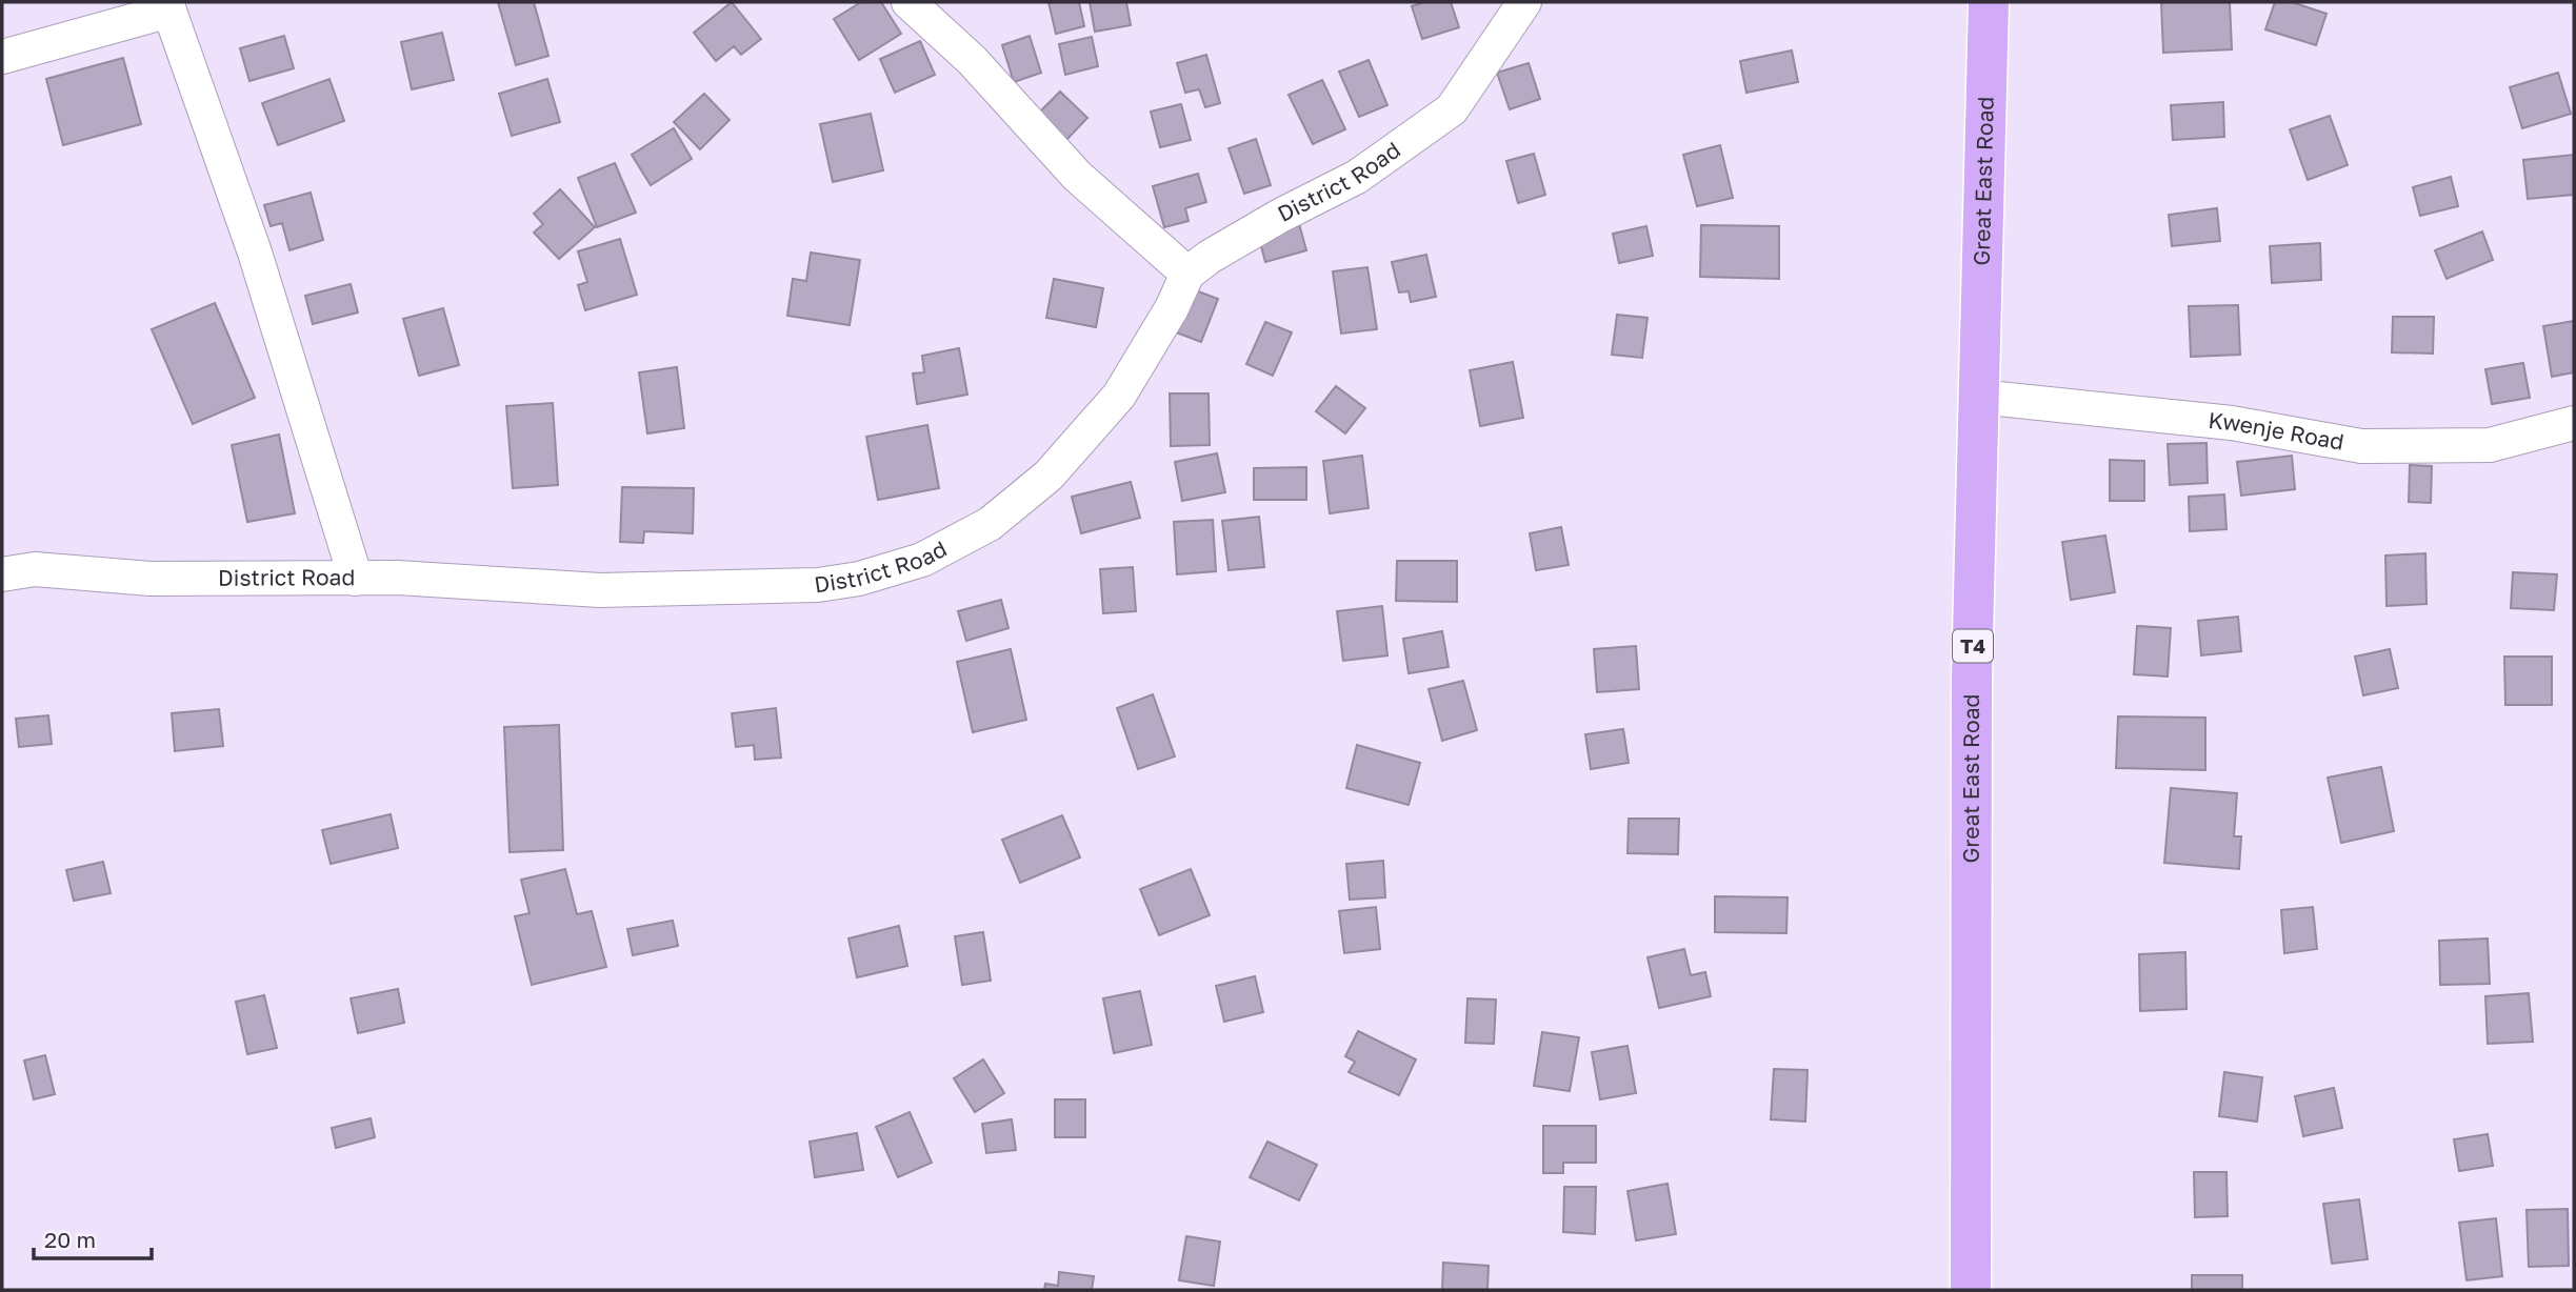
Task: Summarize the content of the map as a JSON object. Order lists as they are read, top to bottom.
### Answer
{
  "streets": {
    "highway": ["Great East Road", "T4"],
    "street": ["District Road", "Kwenje Road"]
  },
  "crossings": [
    ["Great East Road", "Kwenje Road"]
  ],
  "scale_bar": "20 m"
}
